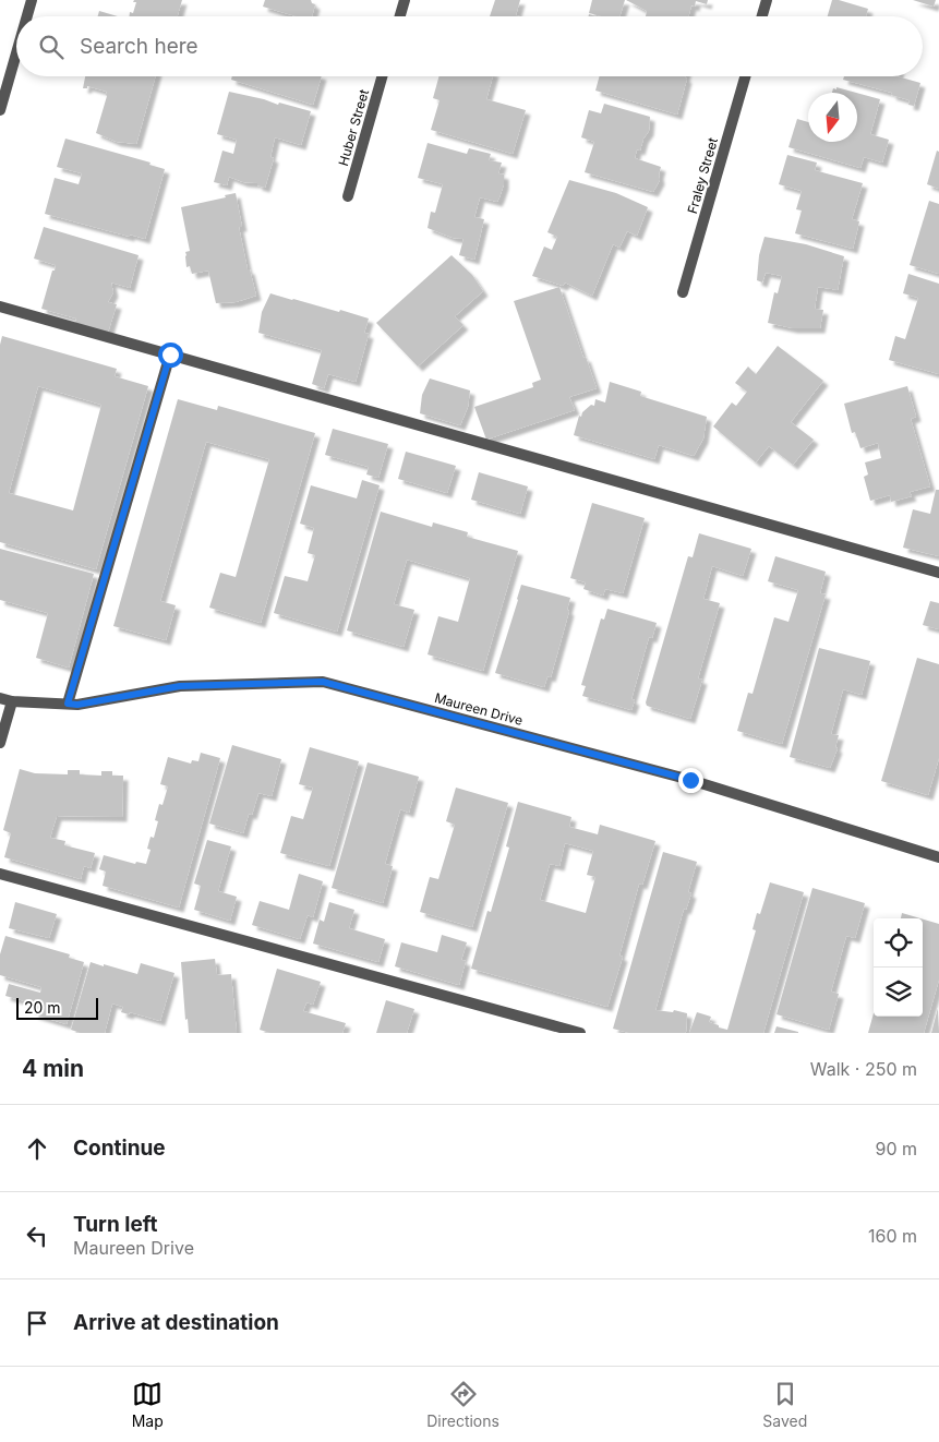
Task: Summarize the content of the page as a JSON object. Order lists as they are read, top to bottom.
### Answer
{
  "streets": {
    "street": ["Huber Street", "Fraley Street", "Maureen Drive"]
  },
  "scale_bar": "20 m",
  "north": "bottom",
  "page": {
    "search": "Search here",
    "scale": "20 m",
    "heading": ["4 min", "Walk · 250 m"],
    "list": [
      ["Continue", "90 m"],
      ["Turn left", "Maureen Drive", "160 m"],
      "Arrive at destination"
    ],
    "nav": ["Map", "Directions", "Saved"]
  }
}
